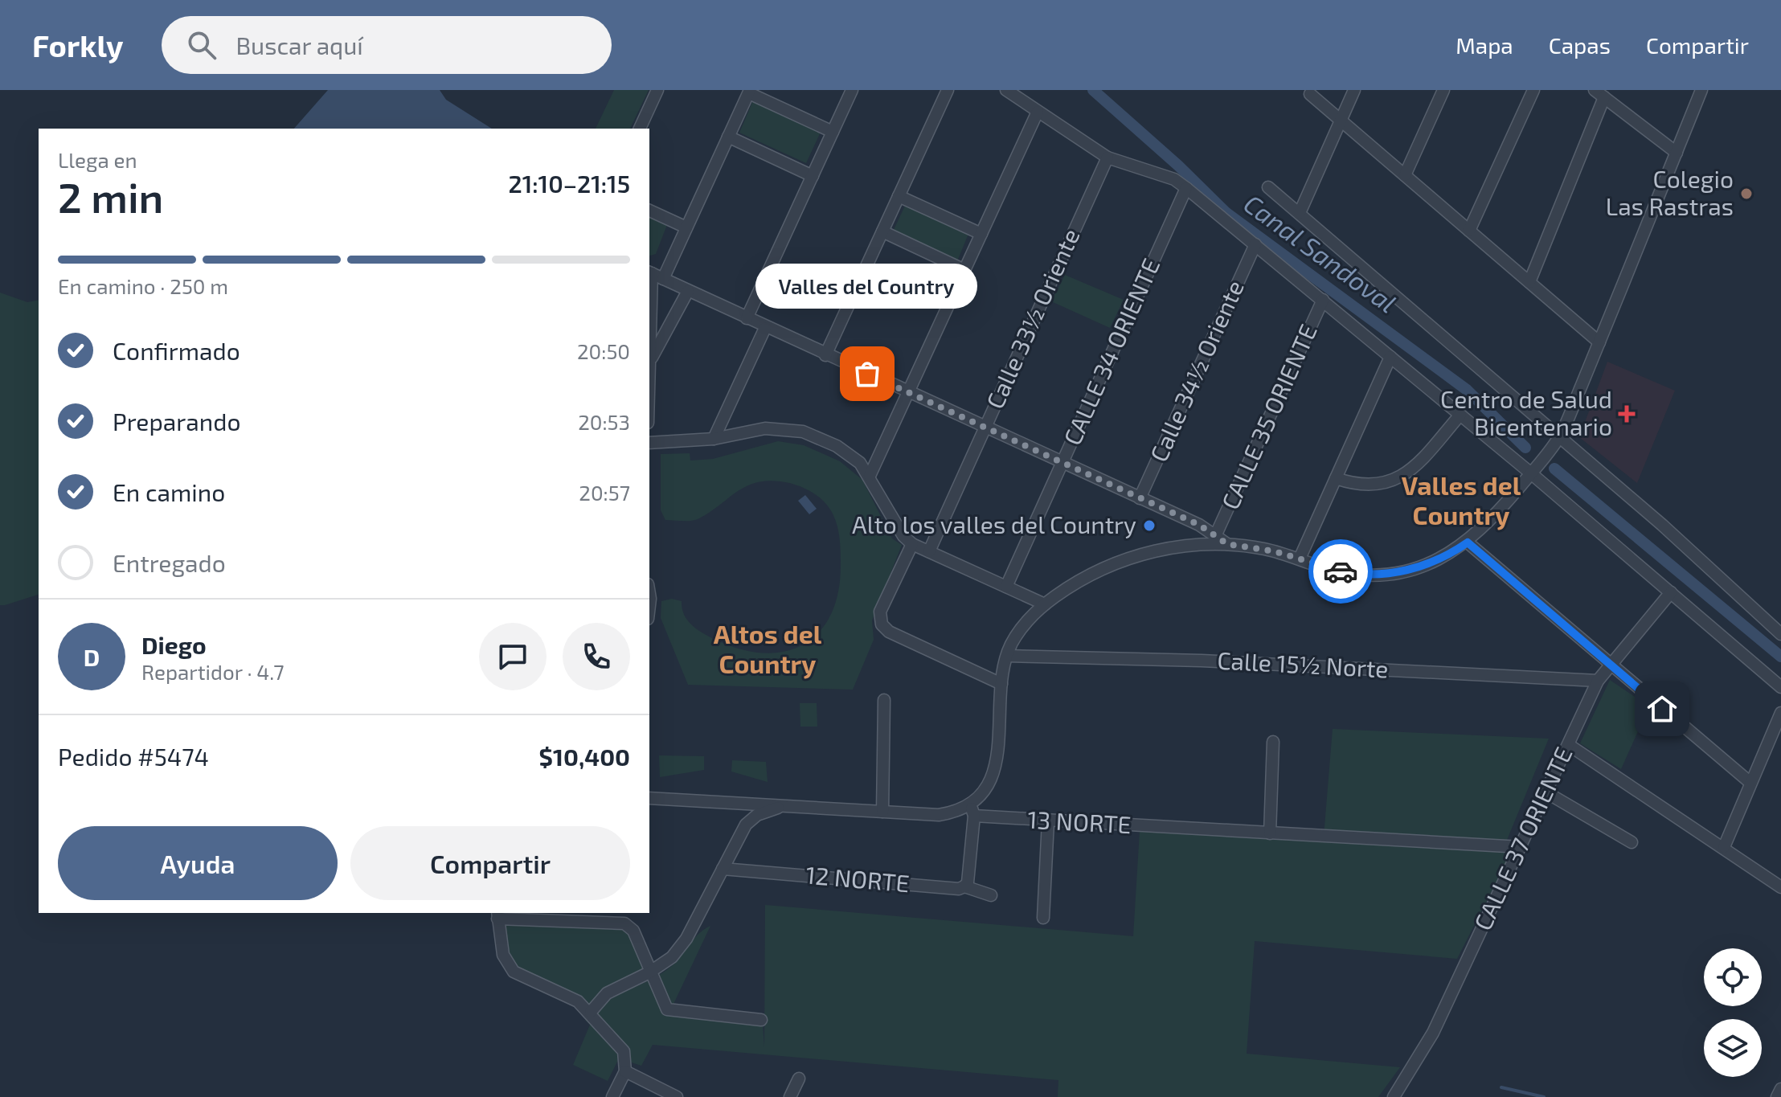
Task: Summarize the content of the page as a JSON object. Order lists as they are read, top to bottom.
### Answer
{
  "streets": {
    "street": [
      "Calle 33½ Oriente",
      "CALLE 34 ORIENTE",
      "Calle 34½ Oriente",
      "CALLE 35 ORIENTE",
      "Calle 15½ Norte",
      "13 NORTE",
      "CALLE 37 ORIENTE",
      "12 NORTE"
    ]
  },
  "crossings": [
    ["Calle 15½ Norte", "CALLE 37 ORIENTE"],
    ["13 NORTE", "CALLE 37 ORIENTE"]
  ],
  "districts": ["Valles del Country", "Altos del Country"],
  "water": ["Canal Sandoval"],
  "places": {
    "other": ["Colegio Las Rastras", "Valles del Country", "Alto los valles del Country"],
    "health": ["Centro de Salud Bicentenario"]
  },
  "page": {
    "header": "Forkly",
    "search": "Buscar aquí",
    "nav": ["Mapa", "Capas", "Compartir"],
    "heading": ["2 min", "Llega en", "21:10–21:15"],
    "panel": [
      "Diego",
      "Repartidor · 4.7",
      "Pedido #5474",
      "$10,400"
    ],
    "bar": "En camino · 250 m",
    "bubble": "Valles del Country",
    "list": [
      ["Confirmado", "20:50"],
      ["Preparando", "20:53"],
      ["En camino", "20:57"],
      "Entregado"
    ],
    "round": "D",
    "buttons": ["Ayuda", "Compartir"]
  }
}
